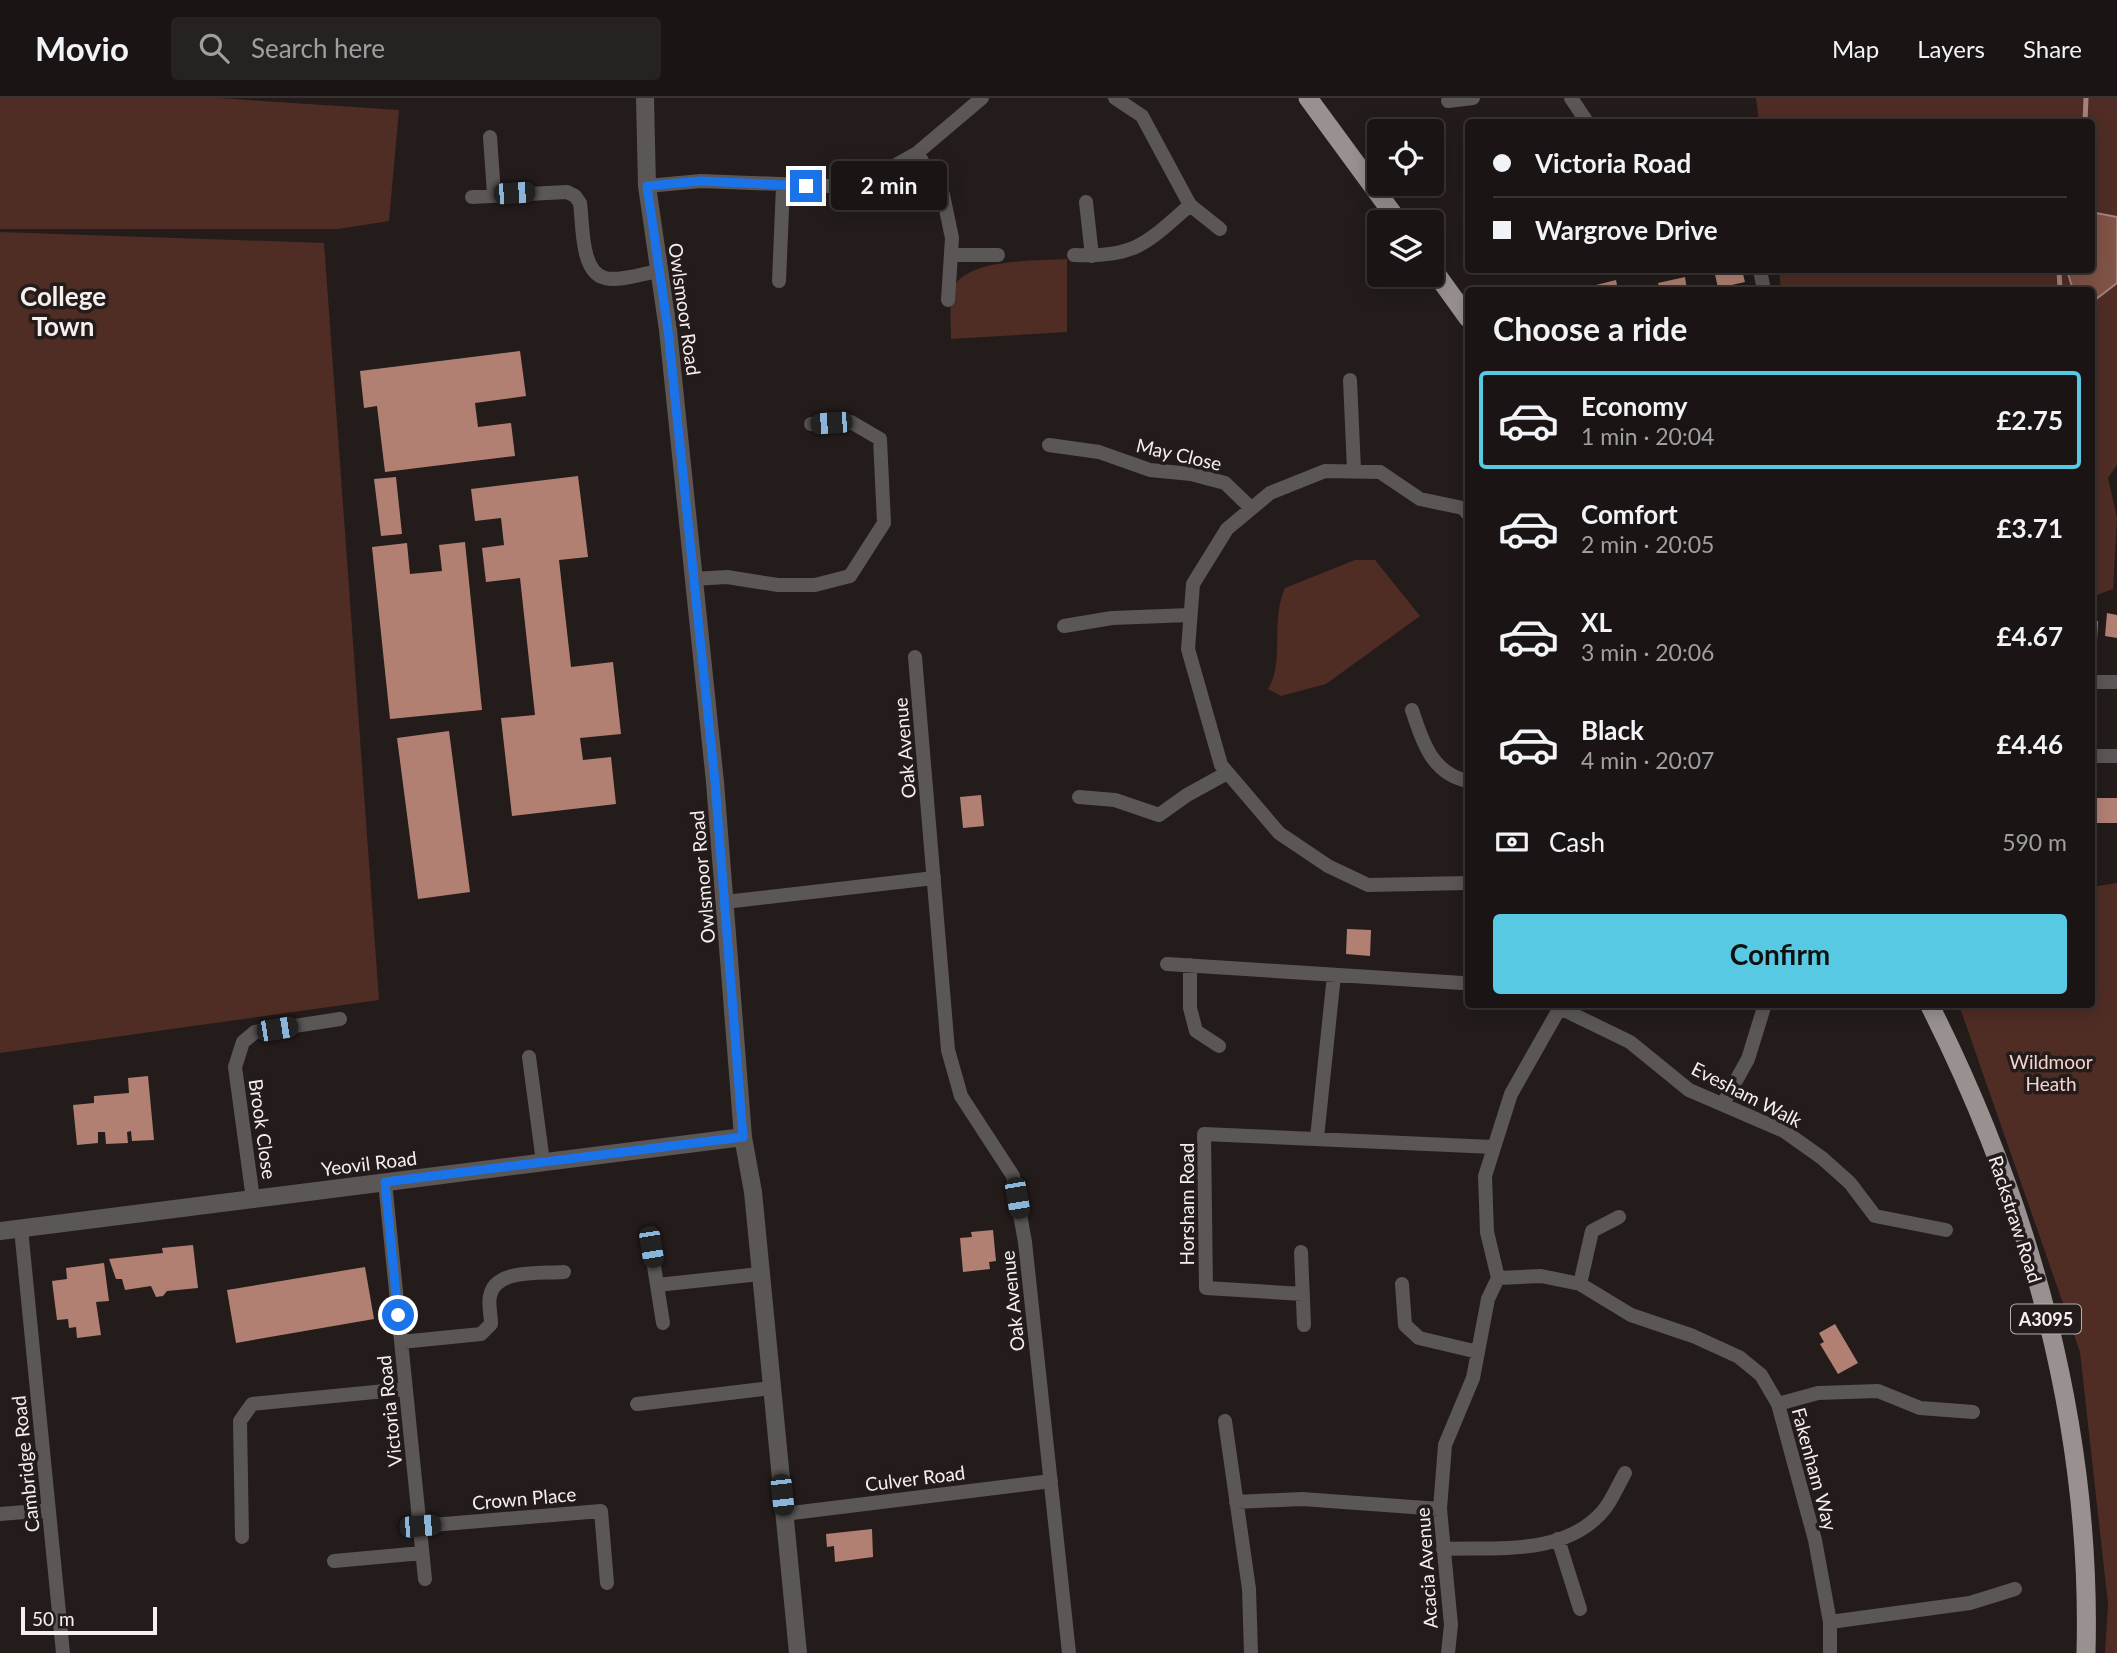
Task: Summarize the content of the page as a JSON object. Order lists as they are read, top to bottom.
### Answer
{
  "streets": {
    "main road": ["Rackstraw Road", "A3095"],
    "street": [
      "Owlsmoor Road",
      "May Close",
      "Oak Avenue",
      "Evesham Walk",
      "Brook Close",
      "Yeovil Road",
      "Horsham Road",
      "Victoria Road",
      "Cambridge Road",
      "Fakenham Way",
      "Culver Road",
      "Crown Place",
      "Acacia Avenue"
    ]
  },
  "crossings": [
    ["Owlsmoor Road", "Yeovil Road"],
    ["Owlsmoor Road", "Culver Road"],
    ["Oak Avenue", "Culver Road"],
    ["Brook Close", "Yeovil Road"],
    ["Yeovil Road", "Victoria Road"],
    ["Yeovil Road", "Cambridge Road"],
    ["Victoria Road", "Crown Place"],
    ["Fakenham Way", "Acacia Avenue"]
  ],
  "districts": ["College Town"],
  "parks": ["Wildmoor Heath"],
  "scale_bar": "50 m",
  "page": {
    "header": "Movio",
    "search": "Search here",
    "nav": ["Map", "Layers", "Share"],
    "banner": ["Victoria Road", "Wargrove Drive"],
    "bubble": "2 min",
    "heading": "Choose a ride",
    "list": [
      {
        "name": "Economy",
        "note": "1 min · 20:04",
        "value": "£2.75"
      },
      {
        "name": "Comfort",
        "note": "2 min · 20:05",
        "value": "£3.71"
      },
      {
        "name": "XL",
        "note": "3 min · 20:06",
        "value": "£4.67"
      },
      {
        "name": "Black",
        "note": "4 min · 20:07",
        "value": "£4.46"
      }
    ],
    "pay": ["Cash", "590 m"],
    "buttons": "Confirm",
    "scale": "50 m"
  }
}
